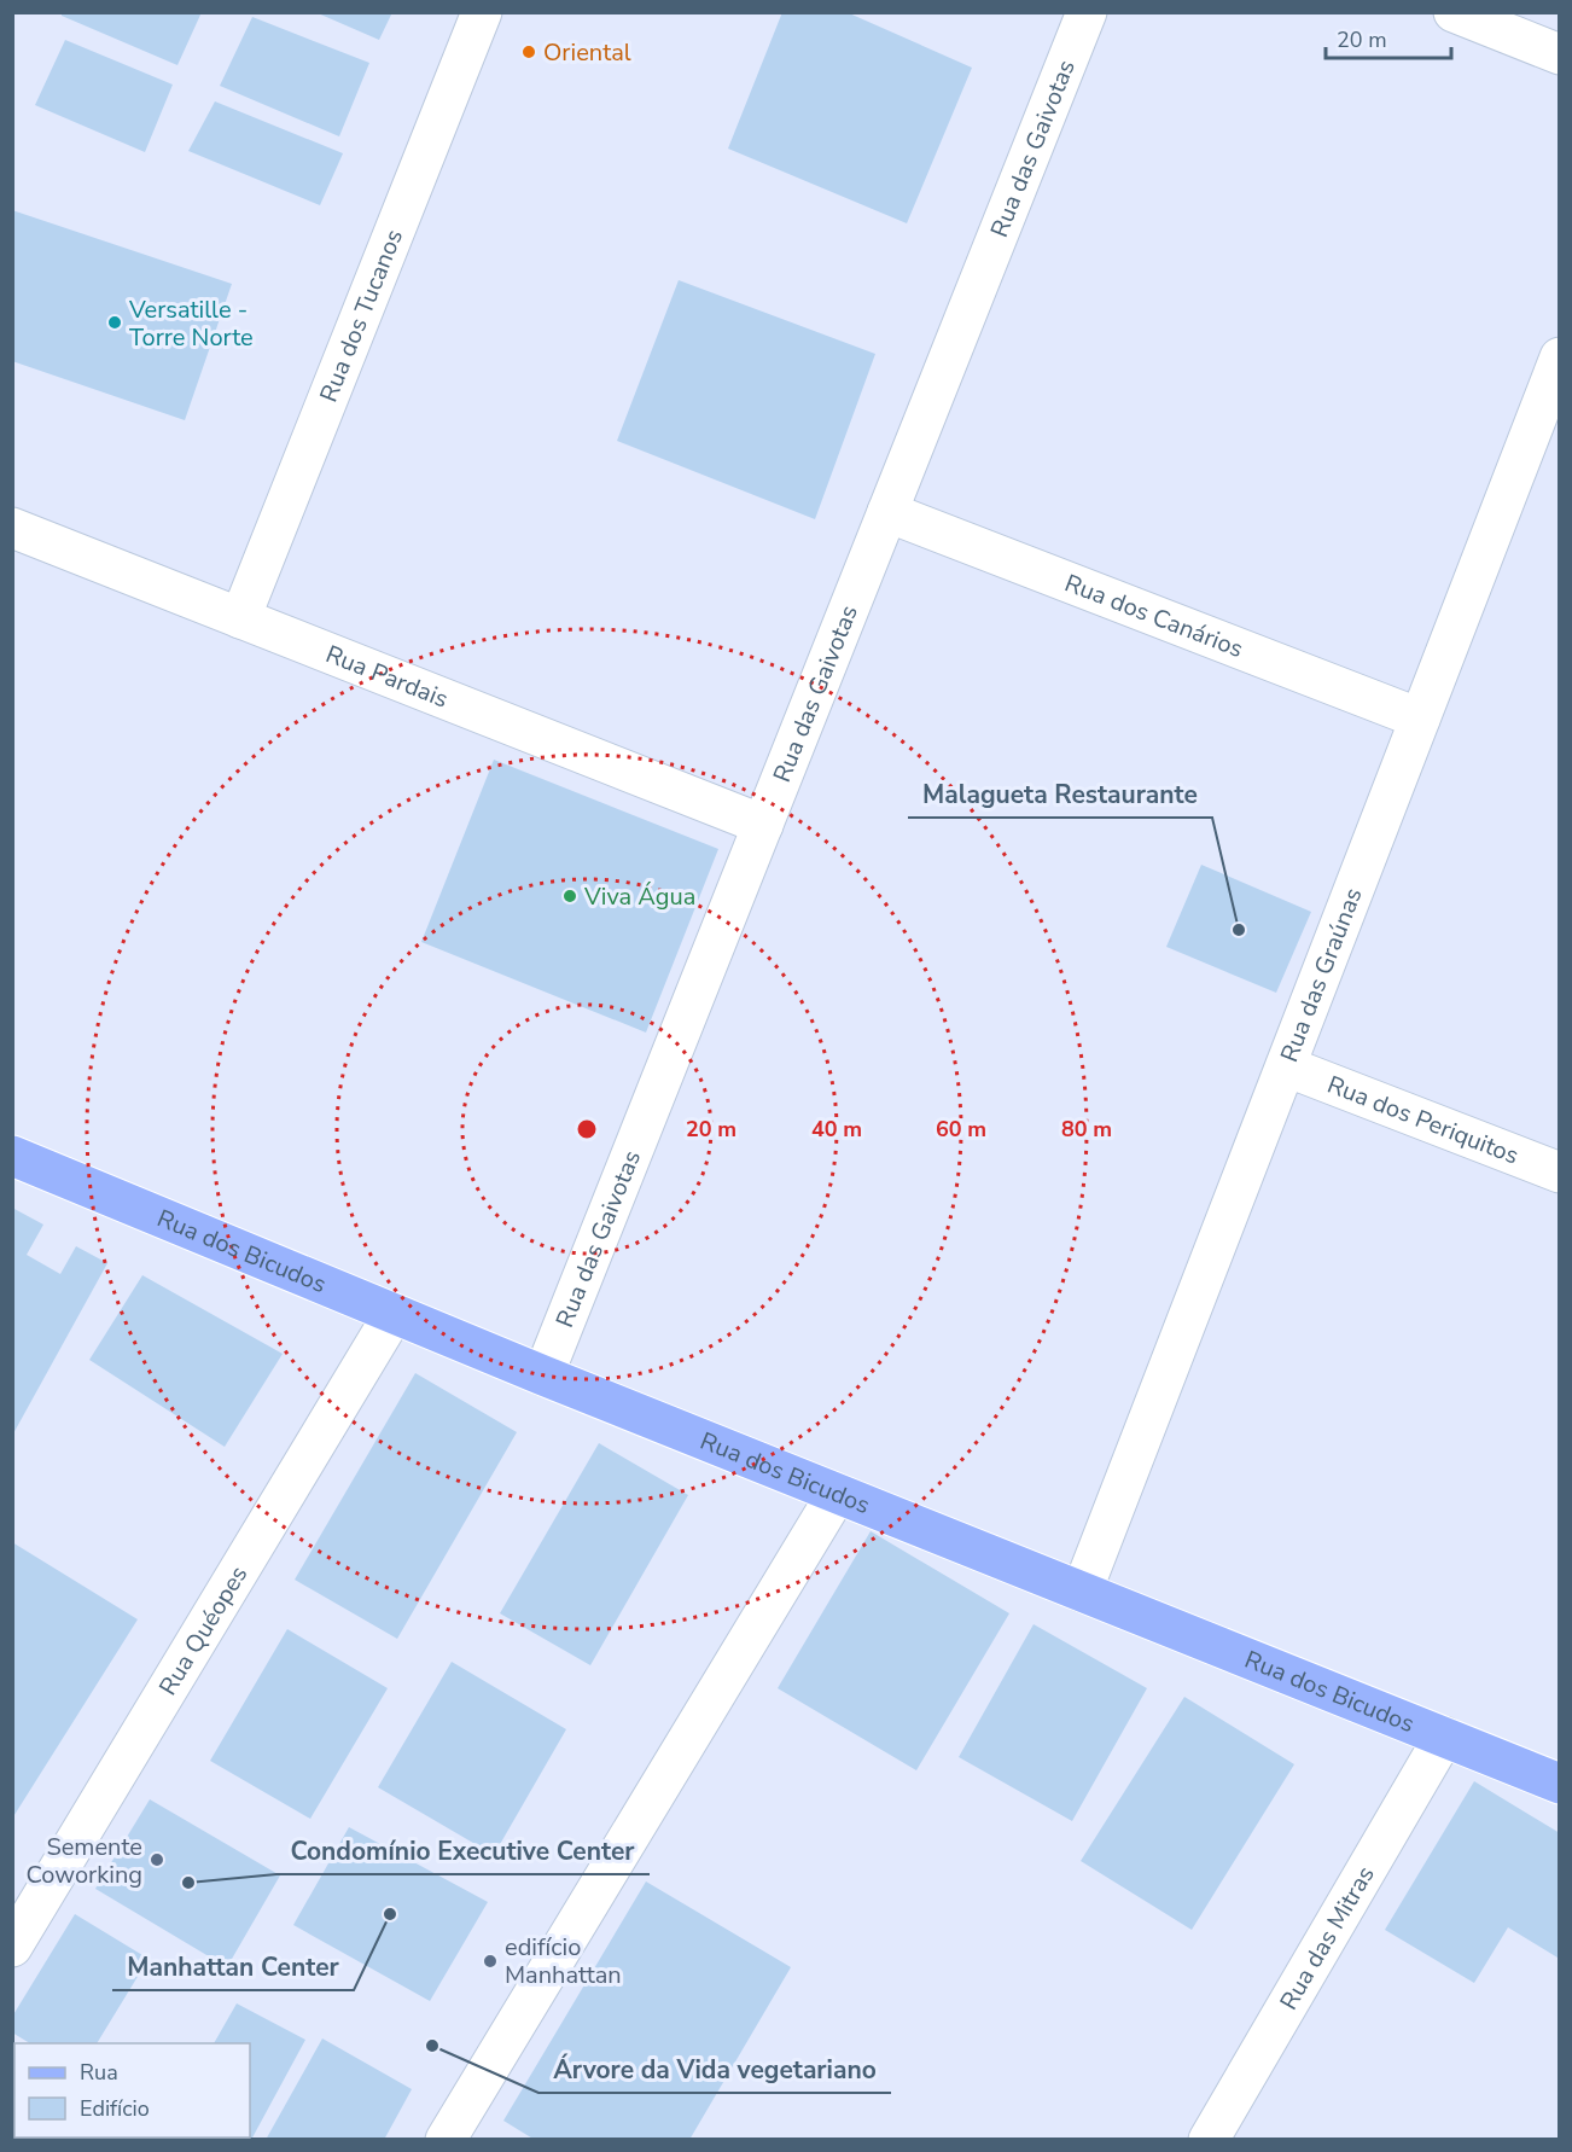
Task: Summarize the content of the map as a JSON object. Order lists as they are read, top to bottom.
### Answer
{
  "streets": {
    "main road": ["Rua dos Bicudos"],
    "street": [
      "Rua das Gaivotas",
      "Rua dos Tucanos",
      "Rua dos Canários",
      "Rua Pardais",
      "Rua das Graúnas",
      "Rua dos Periquitos",
      "Rua Quéopes",
      "Rua das Mitras"
    ]
  },
  "crossings": [
    ["Rua das Gaivotas", "Rua dos Canários"],
    ["Rua das Gaivotas", "Rua Pardais"],
    ["Rua das Gaivotas", "Rua dos Bicudos"],
    ["Rua dos Tucanos", "Rua Pardais"],
    ["Rua dos Canários", "Rua das Graúnas"],
    ["Rua das Graúnas", "Rua dos Periquitos"],
    ["Rua das Graúnas", "Rua dos Bicudos"],
    ["Rua dos Bicudos", "Rua Quéopes"],
    ["Rua dos Bicudos", "Rua das Mitras"]
  ],
  "places": [
    "Oriental",
    "Versatille - Torre Norte",
    "Viva Água",
    "Malagueta Restaurante",
    "Semente Coworking",
    "Condomínio Executive Center",
    "Manhattan Center",
    "edifício Manhattan",
    "Árvore da Vida vegetariano"
  ],
  "legend": ["Rua", "Edifício"],
  "scale_bar": "20 m",
  "rings": [
    "20 m",
    "40 m",
    "60 m",
    "80 m"
  ]
}
